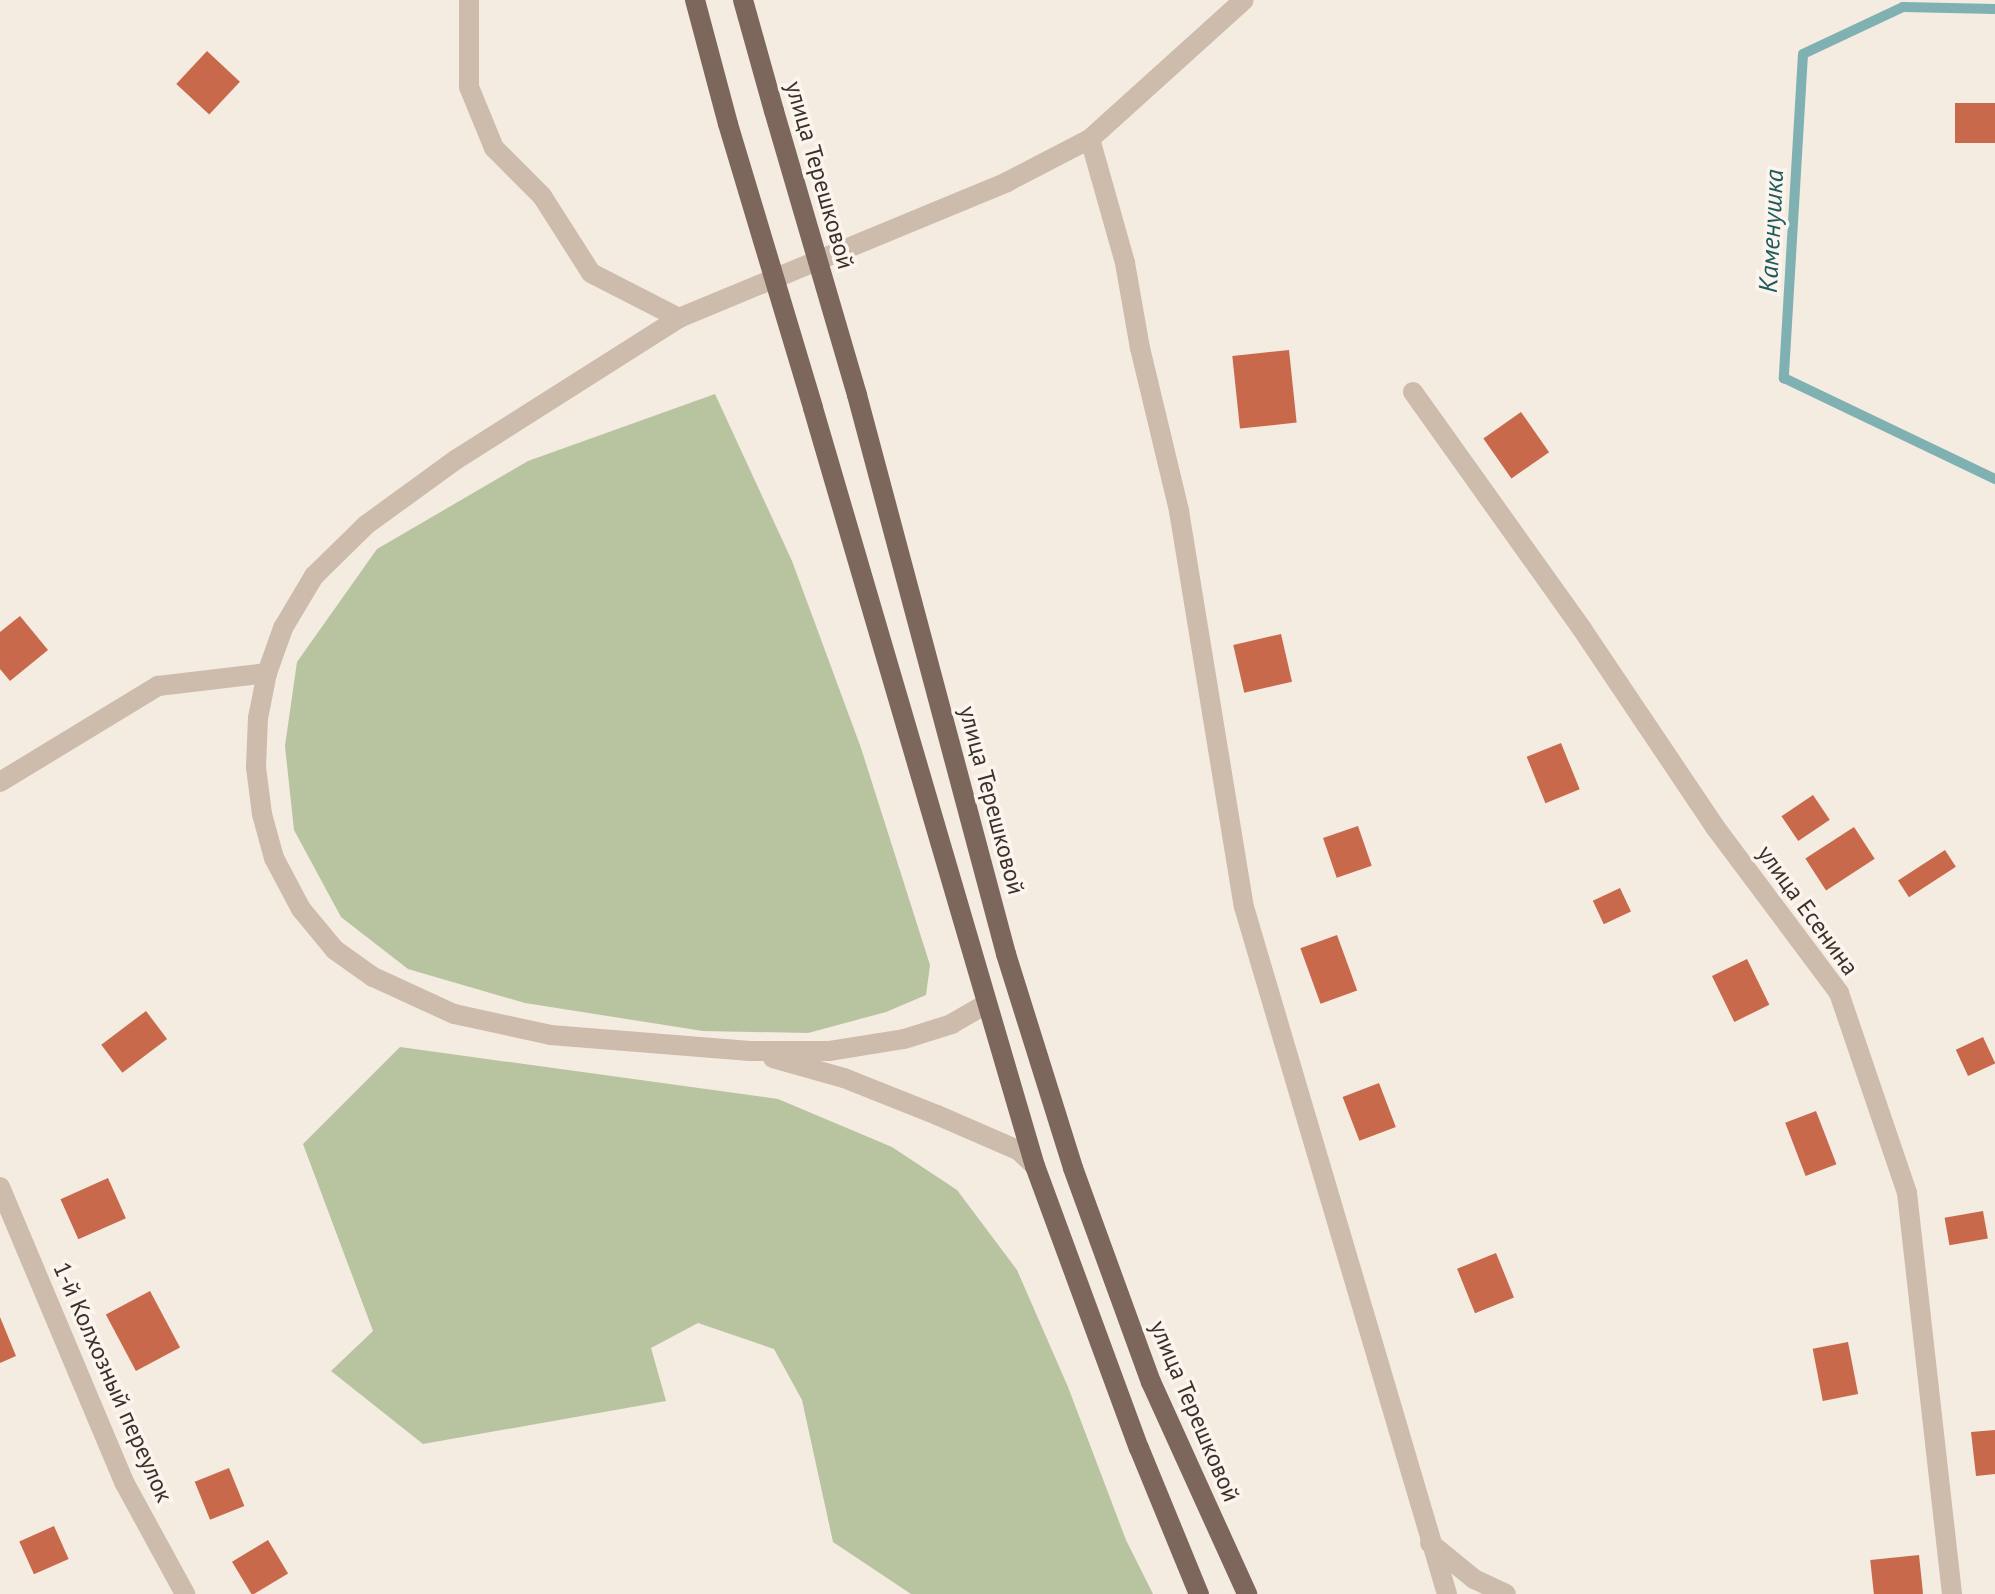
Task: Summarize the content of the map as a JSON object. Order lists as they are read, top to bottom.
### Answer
{
  "streets": {
    "main road": ["улица Терешковой"],
    "street": ["улица Есенина", "1-й Колхозный переулок"]
  },
  "water": ["Каменушка"]
}
